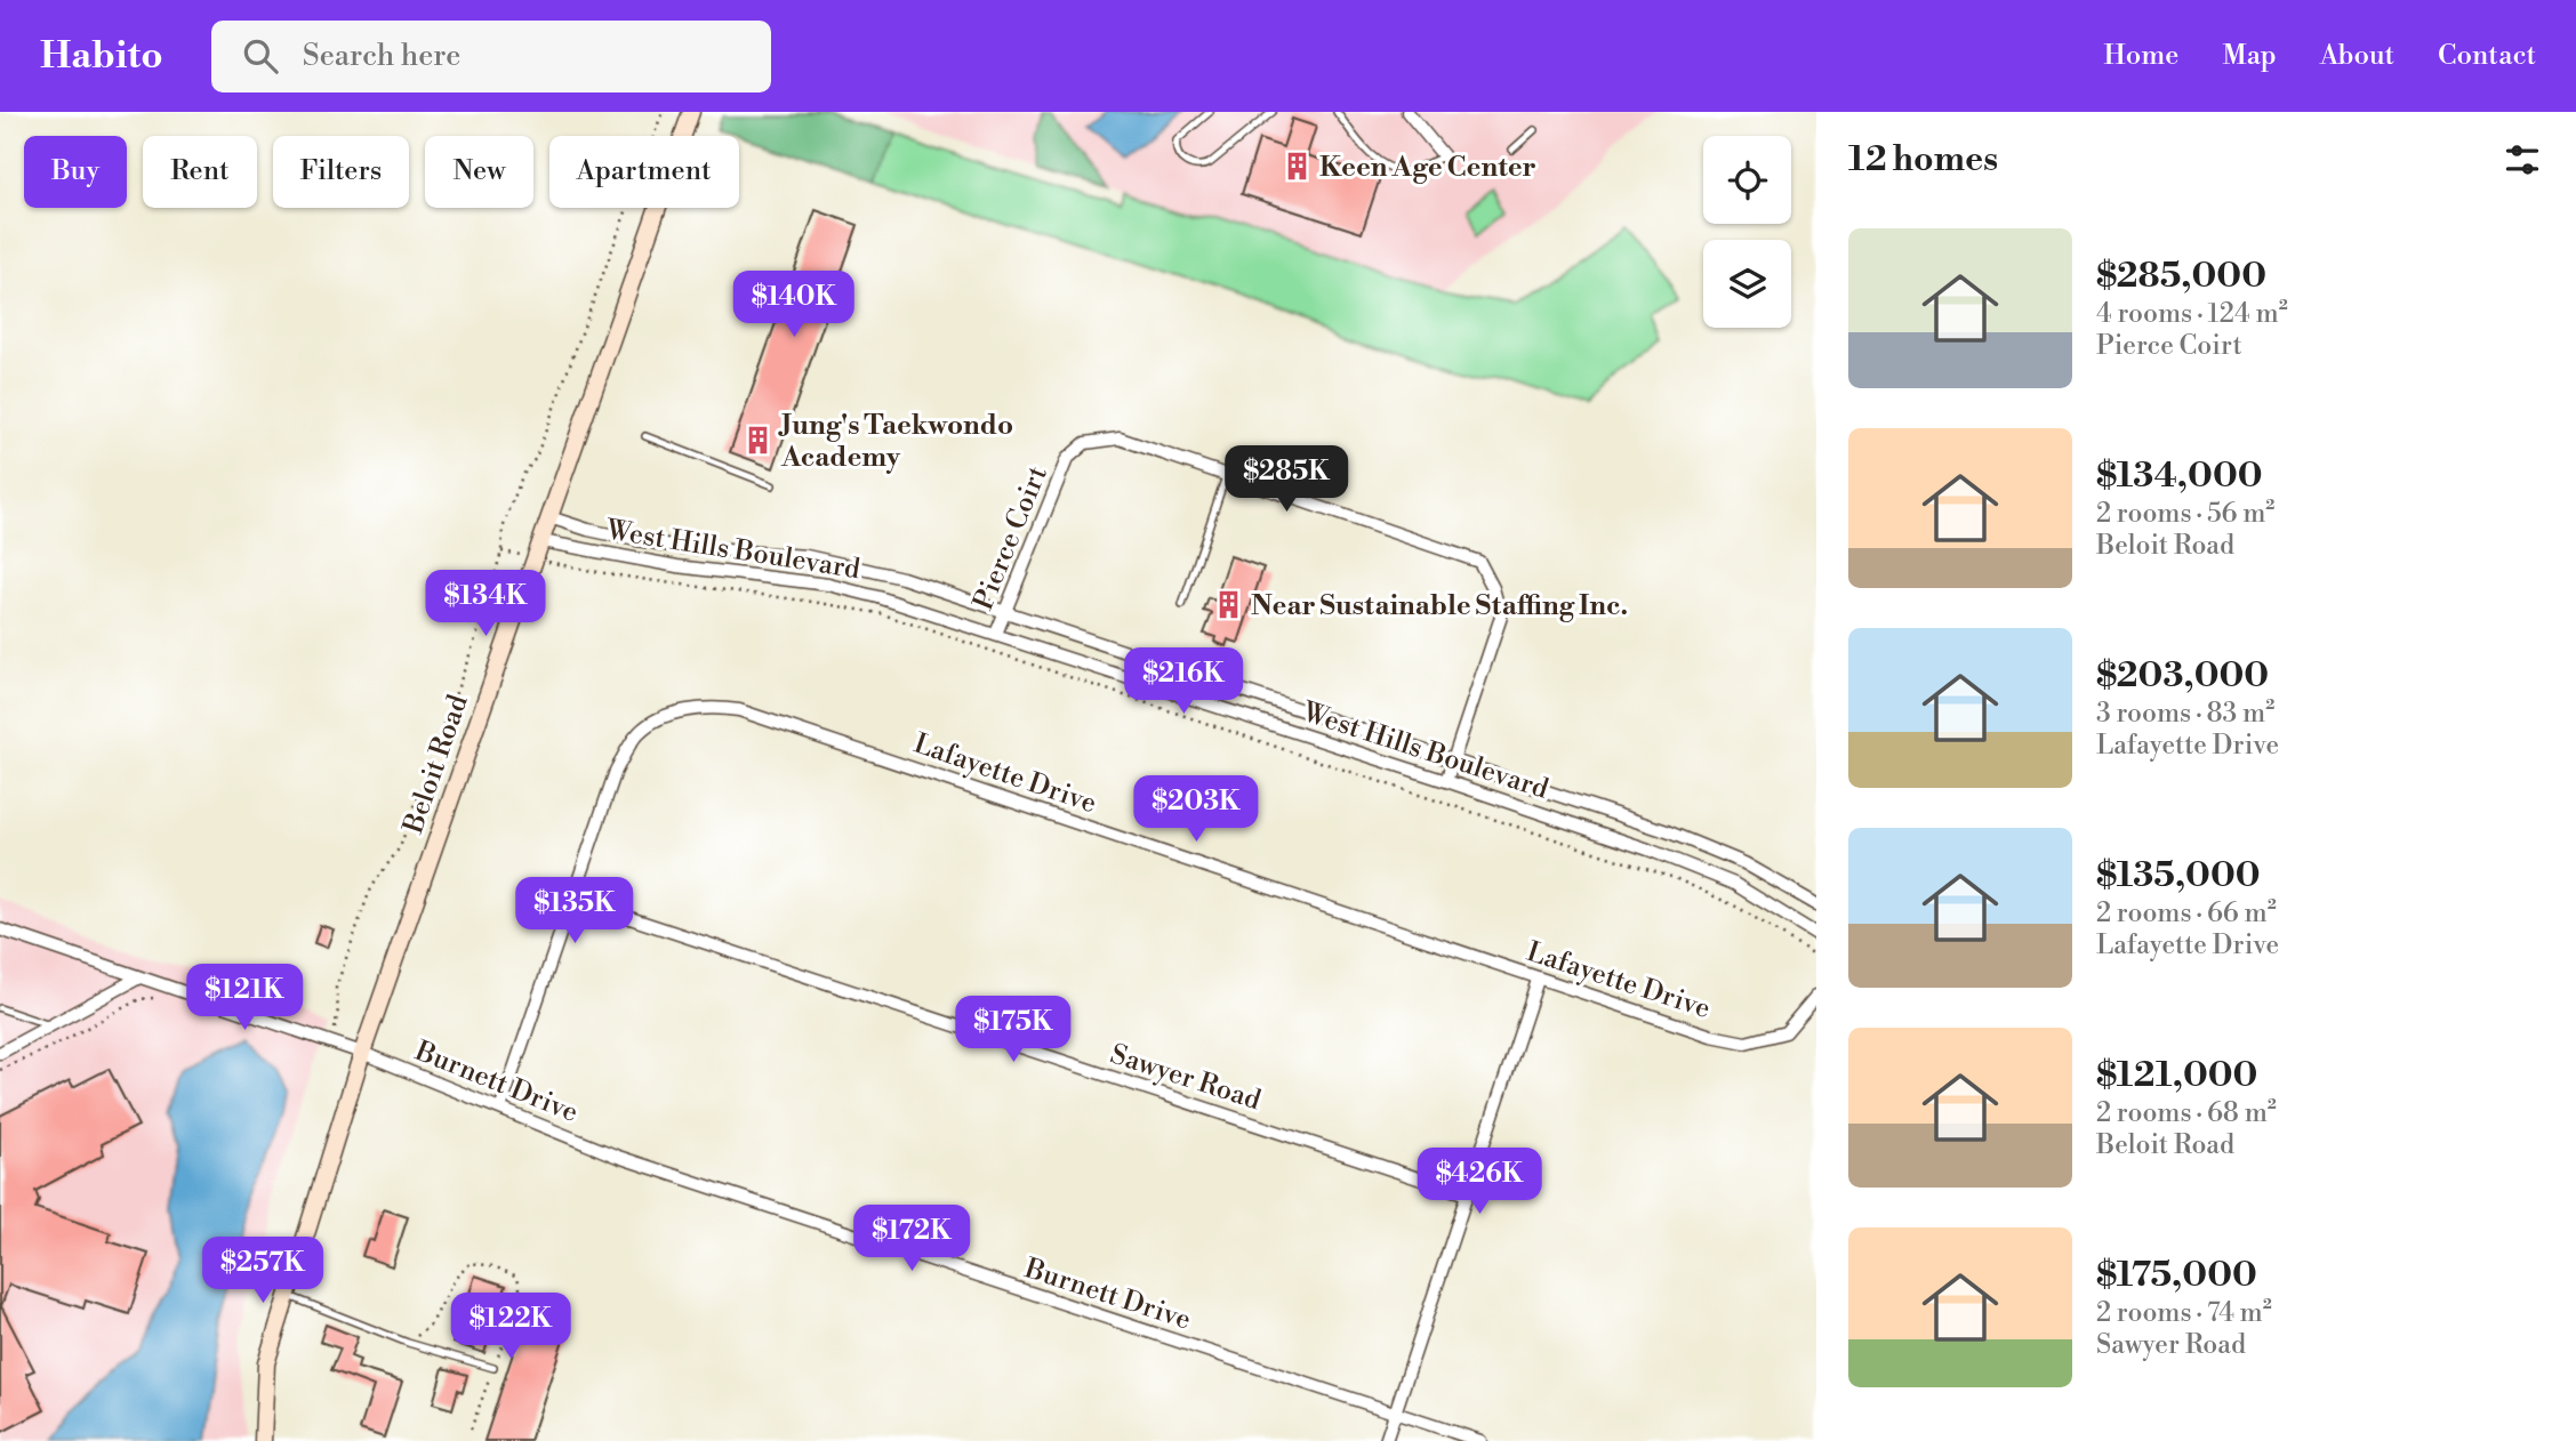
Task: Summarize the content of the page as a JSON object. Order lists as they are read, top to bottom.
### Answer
{
  "streets": {
    "main road": ["Beloit Road"],
    "street": [
      "Pierce Coirt",
      "West Hills Boulevard",
      "Lafayette Drive",
      "Sawyer Road",
      "Burnett Drive"
    ]
  },
  "crossings": [
    ["Pierce Coirt", "West Hills Boulevard"],
    ["West Hills Boulevard", "Beloit Road"],
    ["Beloit Road", "Burnett Drive"],
    ["Lafayette Drive", "Sawyer Road"],
    ["Lafayette Drive", "Burnett Drive"]
  ],
  "places": {
    "building": ["Keen Age Center", "Jung's Taekwondo Academy", "Near Sustainable Staffing Inc."]
  },
  "page": {
    "header": "Habito",
    "search": "Search here",
    "nav": [
      "Home",
      "Map",
      "About",
      "Contact"
    ],
    "heading": "12 homes",
    "chip": [
      "Buy",
      "Rent",
      "Filters",
      "New",
      "Apartment"
    ],
    "list": [
      {
        "name": "$285,000",
        "note": "4 rooms · 124 m² · Pierce Coirt"
      },
      {
        "name": "$134,000",
        "note": "2 rooms · 56 m² · Beloit Road"
      },
      {
        "name": "$203,000",
        "note": "3 rooms · 83 m² · Lafayette Drive"
      },
      {
        "name": "$135,000",
        "note": "2 rooms · 66 m² · Lafayette Drive"
      },
      {
        "name": "$121,000",
        "note": "2 rooms · 68 m² · Beloit Road"
      },
      {
        "name": "$175,000",
        "note": "2 rooms · 74 m² · Sawyer Road"
      }
    ],
    "price": [
      "$140K",
      "$285K",
      "$134K",
      "$216K",
      "$203K",
      "$135K",
      "$121K",
      "$175K",
      "$426K",
      "$172K",
      "$257K",
      "$122K"
    ]
  }
}
